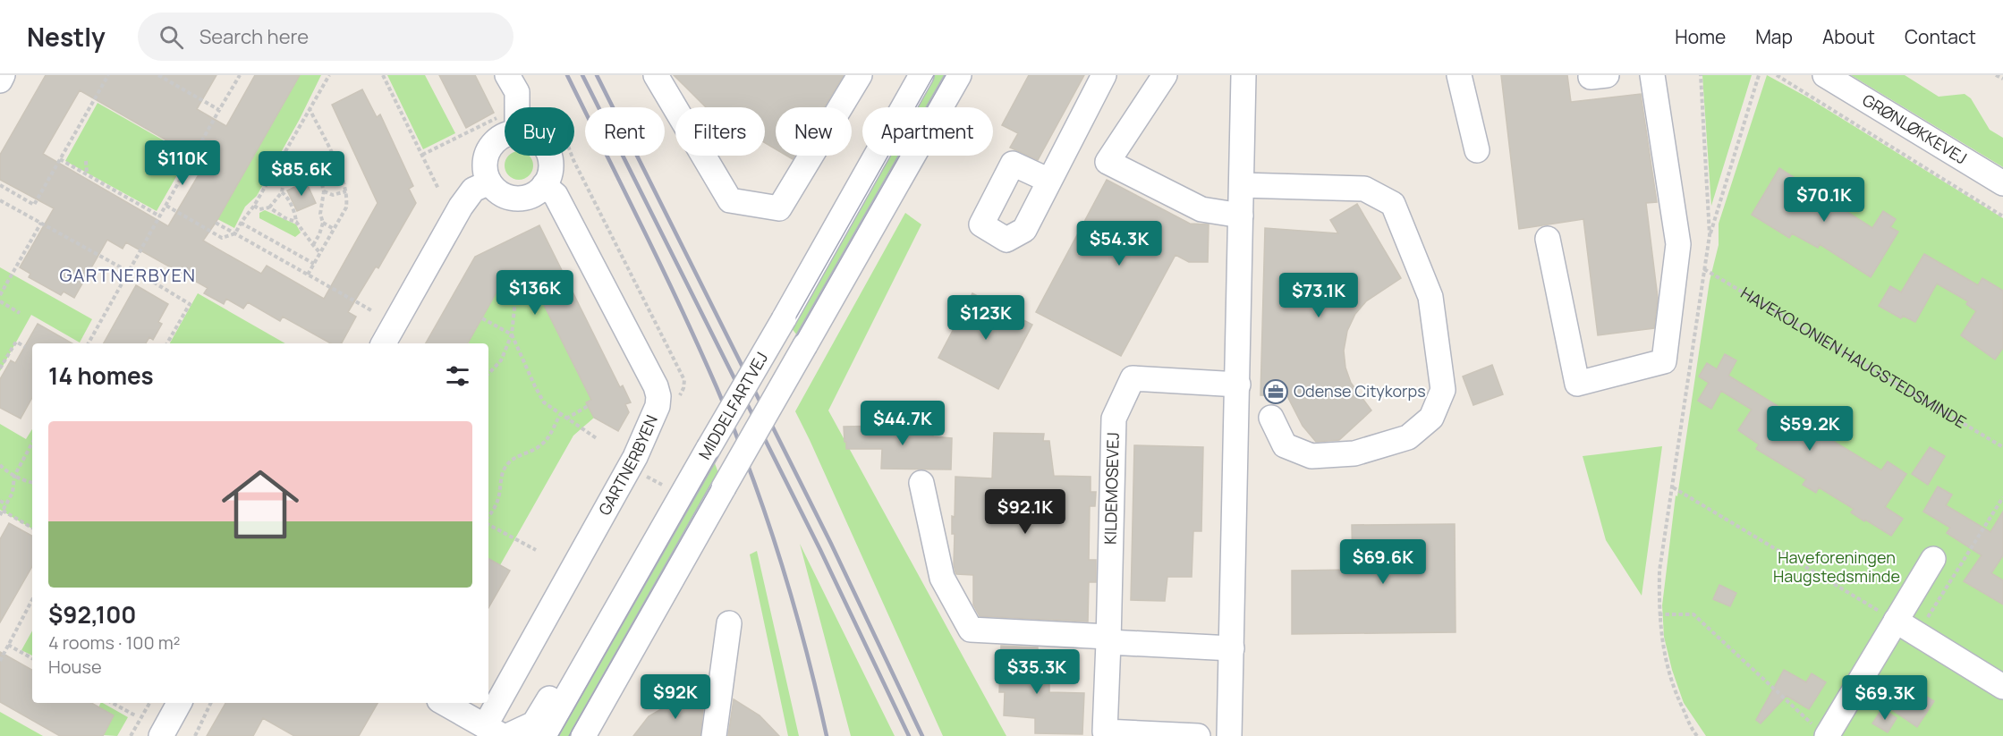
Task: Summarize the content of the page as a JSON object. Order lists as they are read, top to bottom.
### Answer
{
  "streets": {
    "street": [
      "GRØNLØKKEVEJ",
      "MIDDELFARTVEJ",
      "GARTNERBYEN",
      "KILDEMOSEVEJ"
    ],
    "path": ["HAVEKOLONIEN HAUGSTEDSMINDE"]
  },
  "districts": ["GARTNERBYEN"],
  "parks": ["Haveforeningen Haugstedsminde"],
  "places": {
    "office": ["Odense Citykorps"]
  },
  "page": {
    "header": "Nestly",
    "search": "Search here",
    "nav": [
      "Home",
      "Map",
      "About",
      "Contact"
    ],
    "chip": [
      "Buy",
      "Rent",
      "Filters",
      "New",
      "Apartment"
    ],
    "price": [
      "$110K",
      "$85.6K",
      "$70.1K",
      "$54.3K",
      "$136K",
      "$73.1K",
      "$123K",
      "$44.7K",
      "$59.2K",
      "$92.1K",
      "$69.6K",
      "$35.3K",
      "$92K",
      "$69.3K"
    ],
    "heading": "14 homes",
    "list": [
      {
        "name": "$92,100",
        "note": "4 rooms · 100 m² · House"
      }
    ]
  }
}
